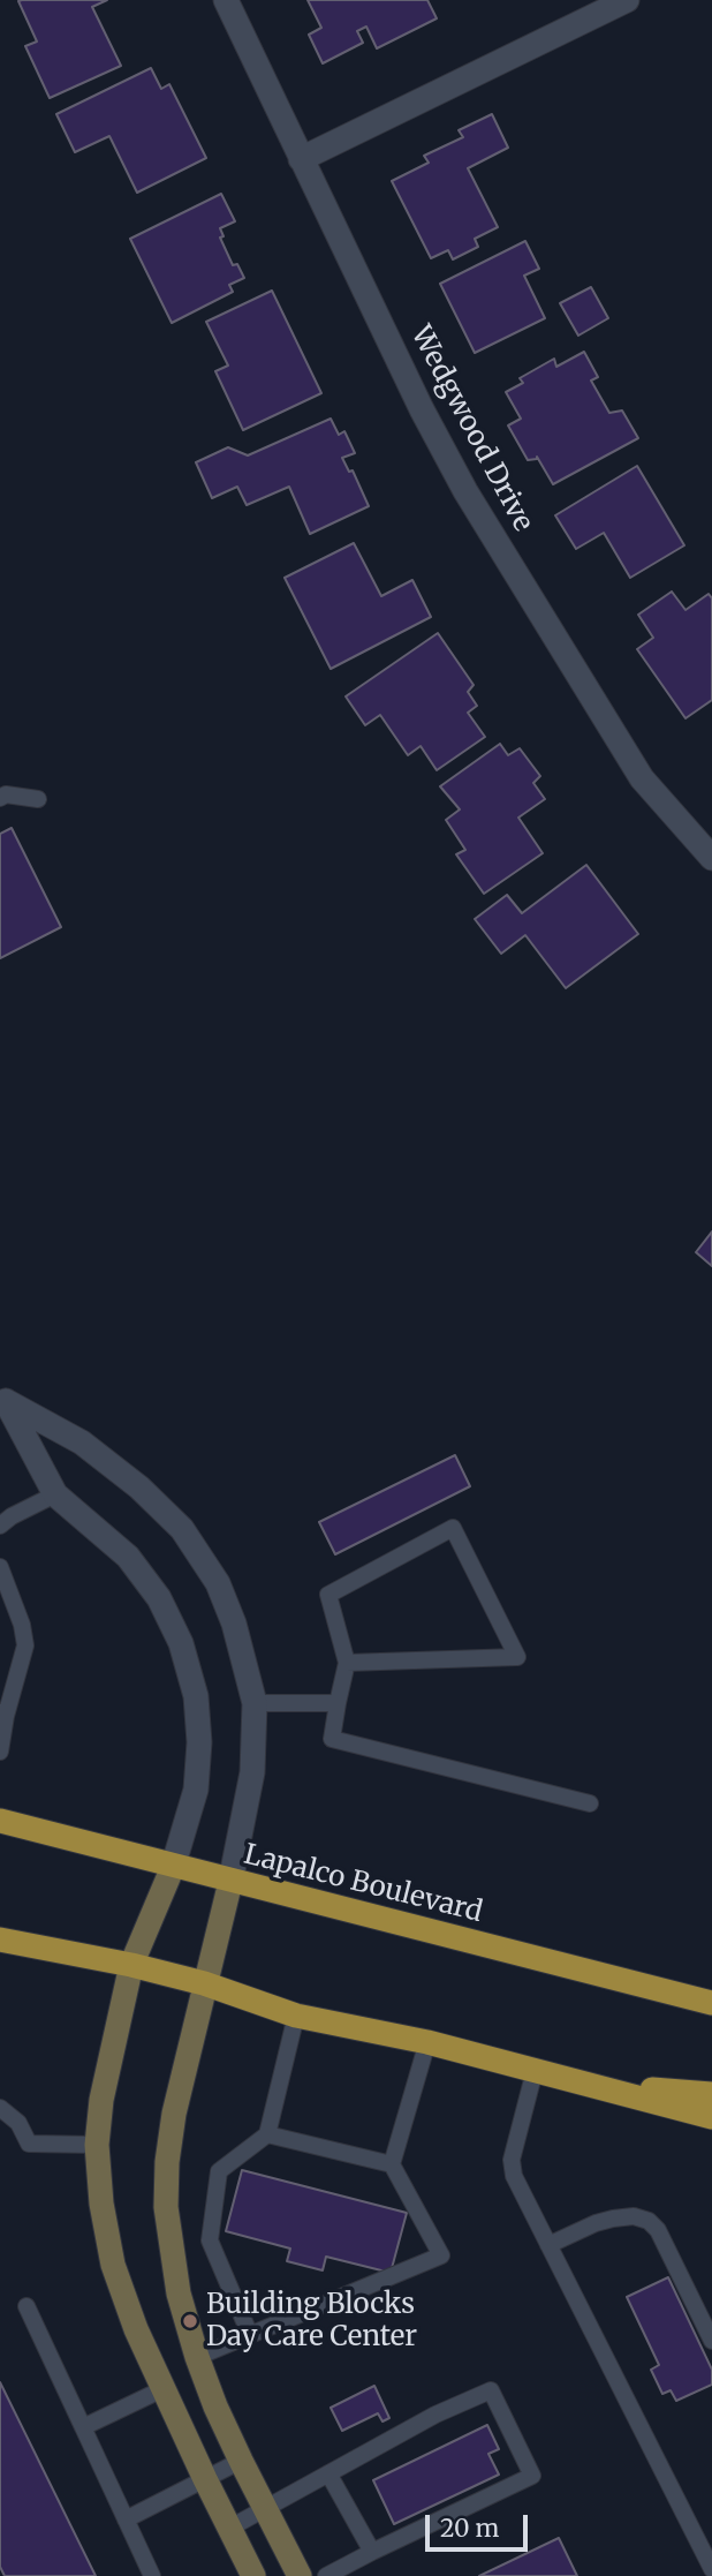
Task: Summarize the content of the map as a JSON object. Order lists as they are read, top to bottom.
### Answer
{
  "streets": {
    "main road": ["Lapalco Boulevard"],
    "street": ["Wedgwood Drive"]
  },
  "places": ["Building Blocks Day Care Center"],
  "scale_bar": "20 m"
}
